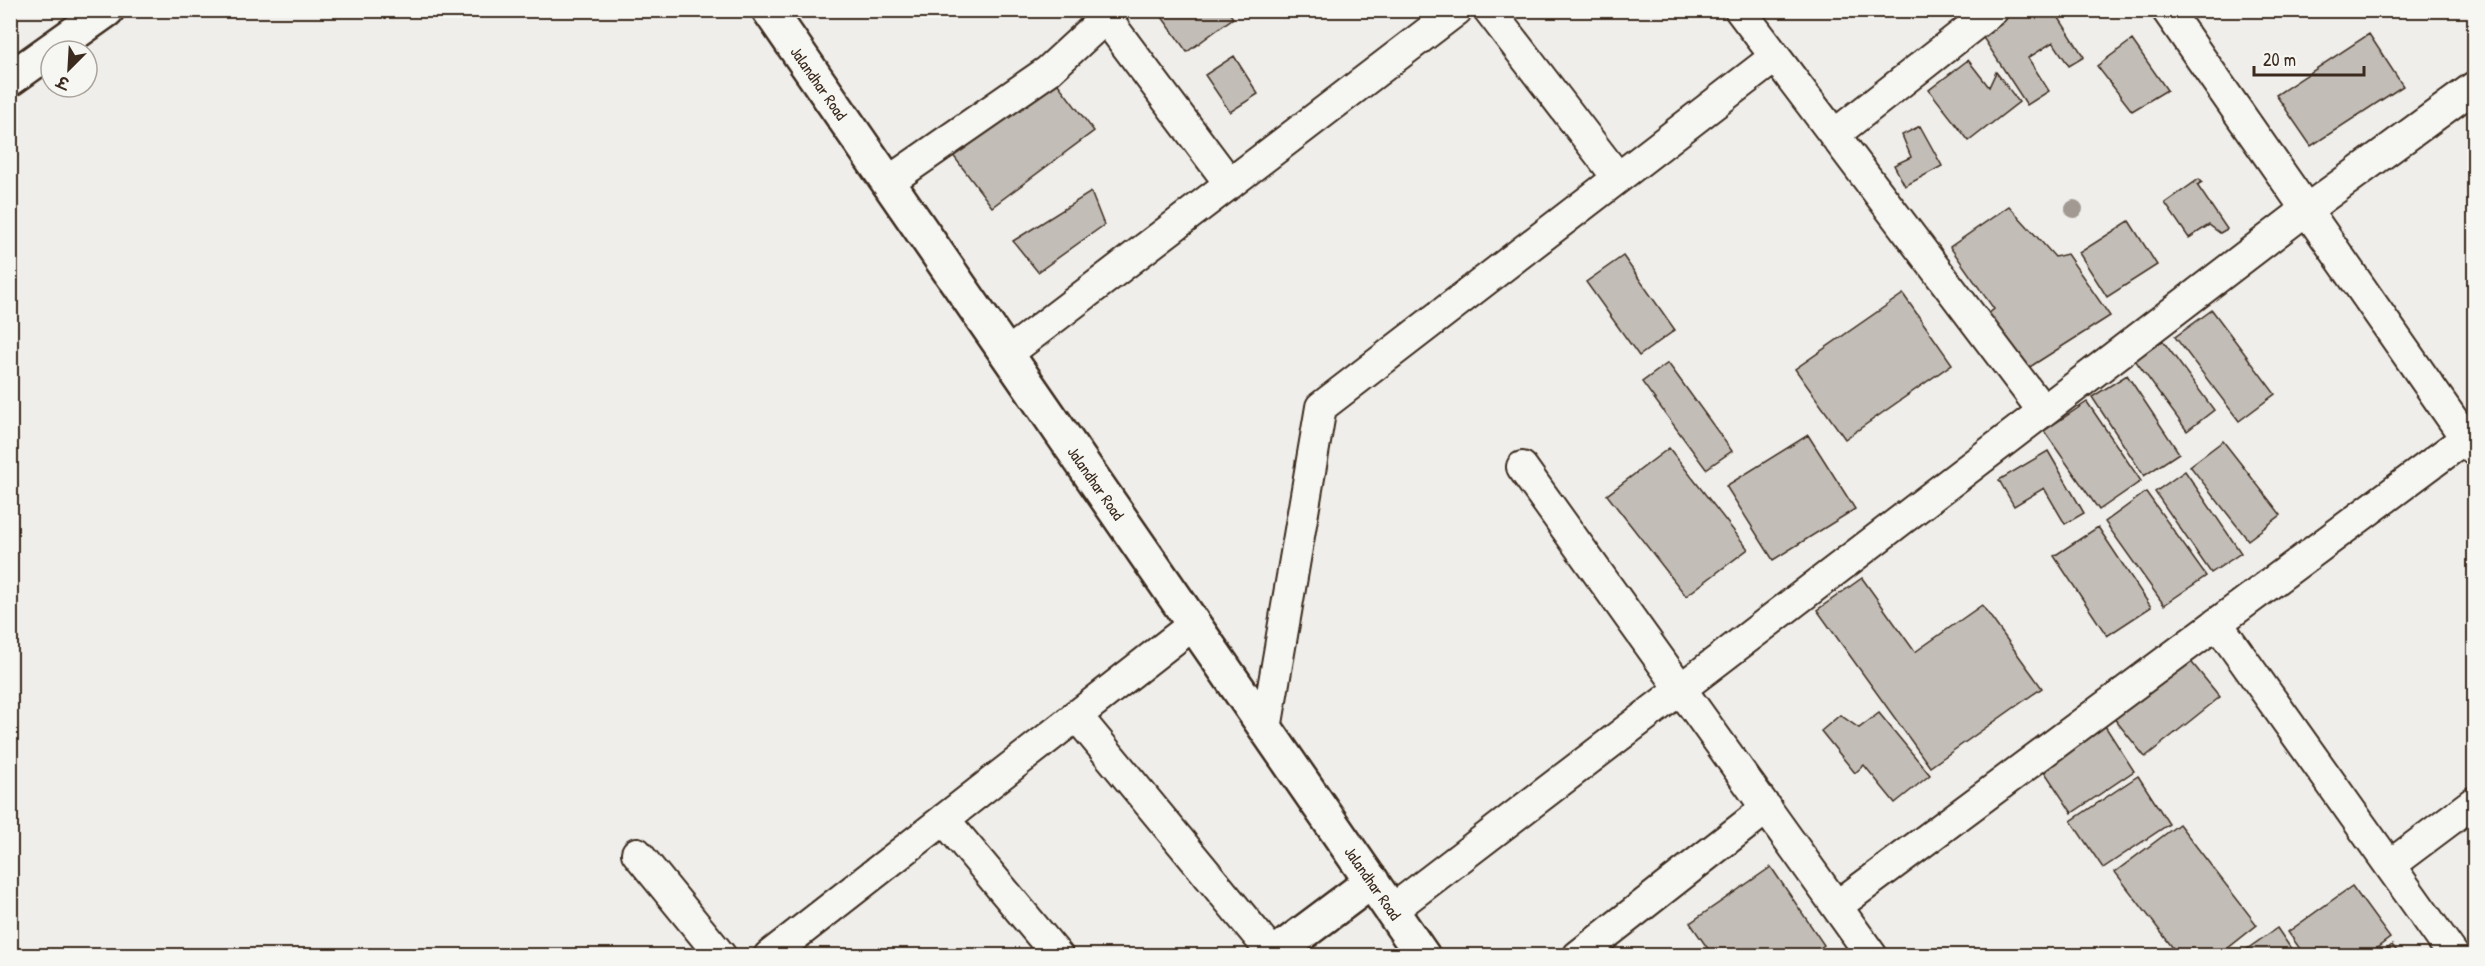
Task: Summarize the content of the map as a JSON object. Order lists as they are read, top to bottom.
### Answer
{
  "streets": {
    "main road": ["Jalandhar Road"]
  },
  "scale_bar": "20 m",
  "north": "bottom left"
}
